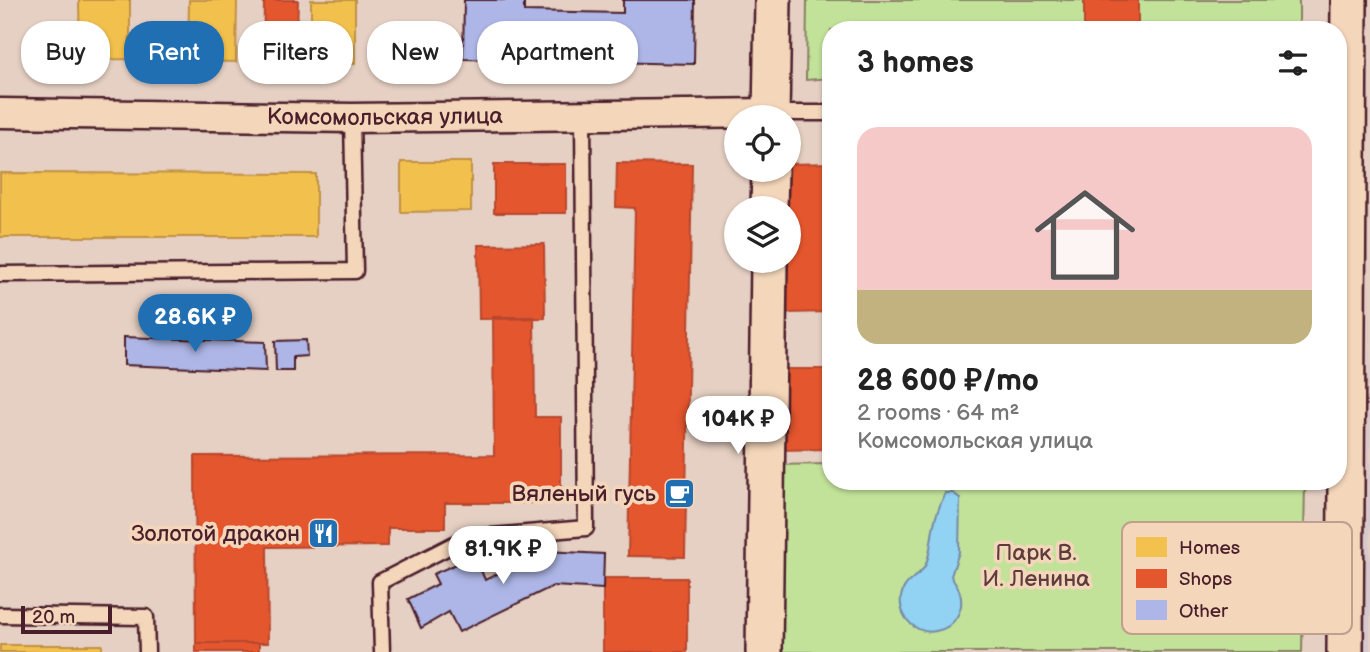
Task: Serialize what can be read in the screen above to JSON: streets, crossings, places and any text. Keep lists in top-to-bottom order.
{
  "streets": {
    "street": ["Комсомольская улица"]
  },
  "parks": ["Парк В. И. Ленина"],
  "places": {
    "cafe": ["Вяленый гусь"],
    "restaurant": ["Золотой дракон"]
  },
  "legend": ["Homes", "Shops", "Other"],
  "scale_bar": "20 m",
  "page": {
    "chip": [
      "Buy",
      "Rent",
      "Filters",
      "New",
      "Apartment"
    ],
    "heading": "3 homes",
    "list": [
      {
        "name": "28 600 ₽/mo",
        "note": "2 rooms · 64 m² · Комсомольская улица"
      }
    ],
    "price": ["28.6K ₽", "104K ₽", "81.9K ₽"],
    "scale": "20 m"
  }
}
